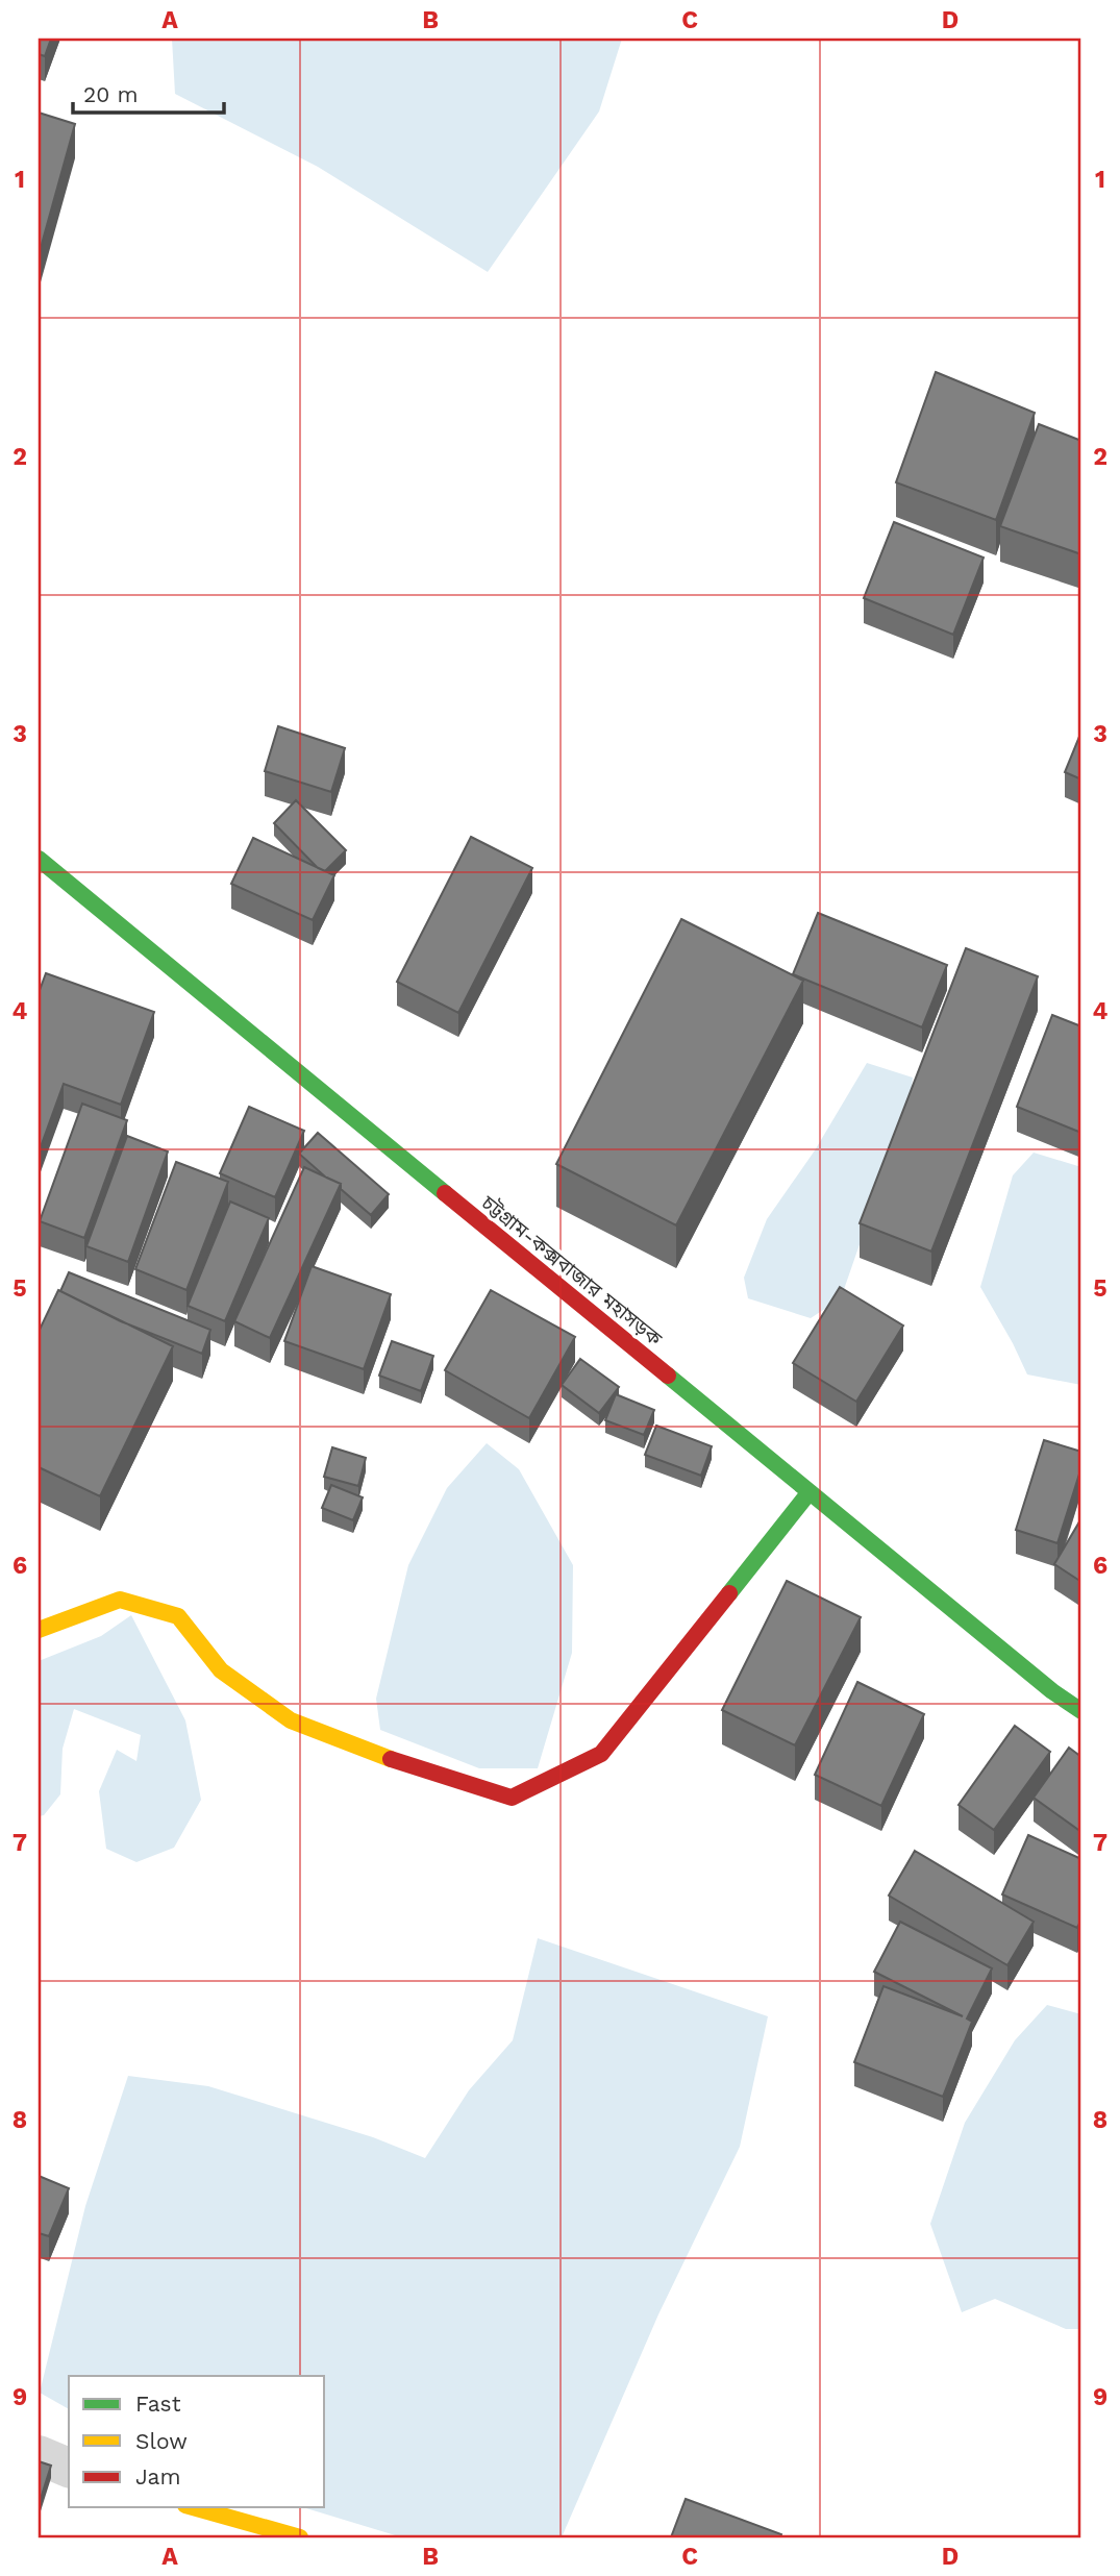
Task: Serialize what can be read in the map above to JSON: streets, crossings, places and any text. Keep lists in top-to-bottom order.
{
  "streets": {
    "main road": ["চট্টগ্রাম-কক্সবাজার মহাসড়ক"]
  },
  "legend": ["Fast", "Slow", "Jam"],
  "scale_bar": "20 m",
  "grid": {
    "columns": [
      "A",
      "B",
      "C",
      "D"
    ],
    "rows": [
      "1",
      "2",
      "3",
      "4",
      "5",
      "6",
      "7",
      "8",
      "9"
    ]
  }
}
